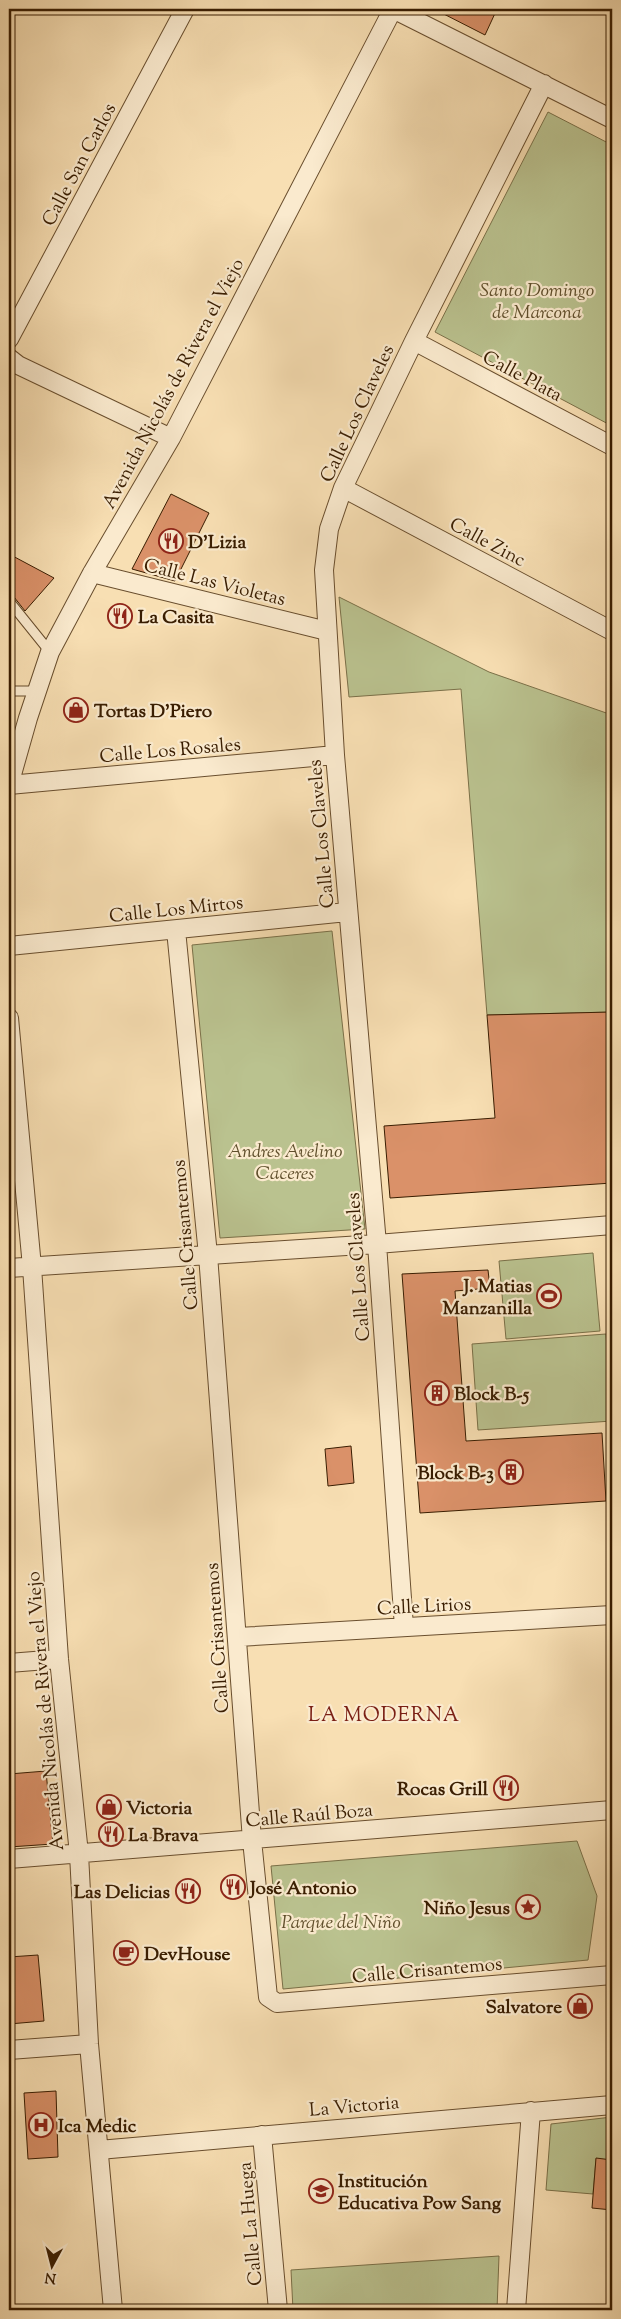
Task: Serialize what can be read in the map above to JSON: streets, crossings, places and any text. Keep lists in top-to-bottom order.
{
  "streets": {
    "street": [
      "Calle San Carlos",
      "Calle Plata",
      "Avenida Nicolás de Rivera el Viejo",
      "Calle Los Claveles",
      "Calle Zinc",
      "Calle Las Violetas",
      "Calle Los Rosales",
      "Calle Los Mirtos",
      "Calle Crisantemos",
      "Calle Lirios",
      "Calle Raúl Boza",
      "La Victoria",
      "Calle La Huega"
    ]
  },
  "crossings": [
    ["Calle Plata", "Calle Los Claveles"],
    ["Avenida Nicolás de Rivera el Viejo", "Calle Las Violetas"],
    ["Avenida Nicolás de Rivera el Viejo", "Calle Los Rosales"],
    ["Avenida Nicolás de Rivera el Viejo", "Calle Raúl Boza"],
    ["Avenida Nicolás de Rivera el Viejo", "La Victoria"],
    ["Calle Los Claveles", "Calle Zinc"],
    ["Calle Los Claveles", "Calle Las Violetas"],
    ["Calle Los Claveles", "Calle Los Rosales"],
    ["Calle Los Claveles", "Calle Los Mirtos"],
    ["Calle Los Claveles", "Calle Lirios"],
    ["Calle Los Mirtos", "Calle Crisantemos"],
    ["Calle Crisantemos", "Calle Lirios"],
    ["Calle Crisantemos", "Calle Raúl Boza"],
    ["La Victoria", "Calle La Huega"]
  ],
  "districts": ["LA MODERNA"],
  "parks": ["Santo Domingo de Marcona", "Andres Avelino Caceres", "Parque del Niño"],
  "places": {
    "restaurant": [
      "D'Lizia",
      "La Casita",
      "Rocas Grill",
      "La Brava",
      "José Antonio",
      "Las Delicias"
    ],
    "shop": ["Tortas D'Piero", "Victoria", "Salvatore"],
    "sports": ["J. Matias Manzanilla"],
    "building": ["Block B-5", "Block B-3"],
    "place": ["Niño Jesus"],
    "cafe": ["DevHouse"],
    "hospital": ["Ica Medic"],
    "school or university": ["Institución Educativa Pow Sang"]
  },
  "north": "bottom"
}
